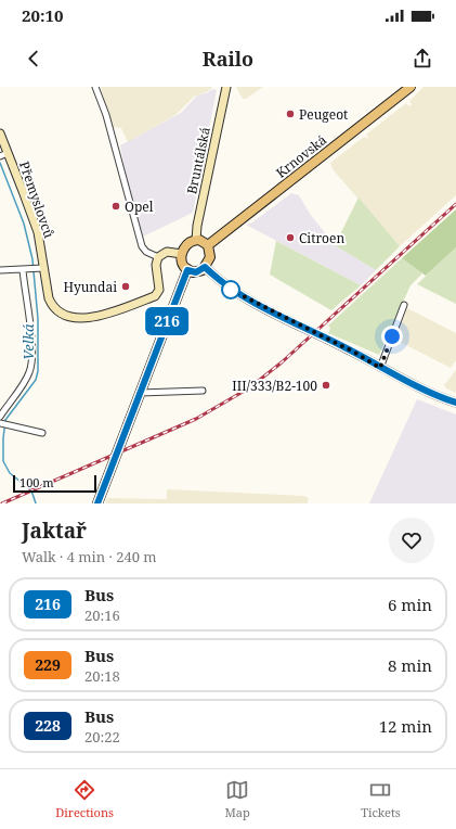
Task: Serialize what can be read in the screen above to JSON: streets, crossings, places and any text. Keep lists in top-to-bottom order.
{
  "streets": {
    "main road": ["Krnovská"],
    "street": ["Bruntálská", "Přemyslovců"]
  },
  "crossings": [
    ["Krnovská", "Bruntálská"]
  ],
  "water": ["Velká"],
  "places": [
    "Peugeot",
    "Opel",
    "Citroen",
    "Hyundai",
    "III/333/B2-100"
  ],
  "lines": ["bus line 216"],
  "scale_bar": "100 m",
  "page": {
    "status": "20:10",
    "header": "Railo",
    "on_map": "216",
    "scale": "100 m",
    "heading": ["Jaktař", "Walk · 4 min · 240 m"],
    "list": [
      {
        "mark": "216",
        "name": "Bus",
        "note": "20:16",
        "value": "6 min"
      },
      {
        "mark": "229",
        "name": "Bus",
        "note": "20:18",
        "value": "8 min"
      },
      {
        "mark": "228",
        "name": "Bus",
        "note": "20:22",
        "value": "12 min"
      }
    ],
    "tabs": ["Directions", "Map", "Tickets"]
  }
}
